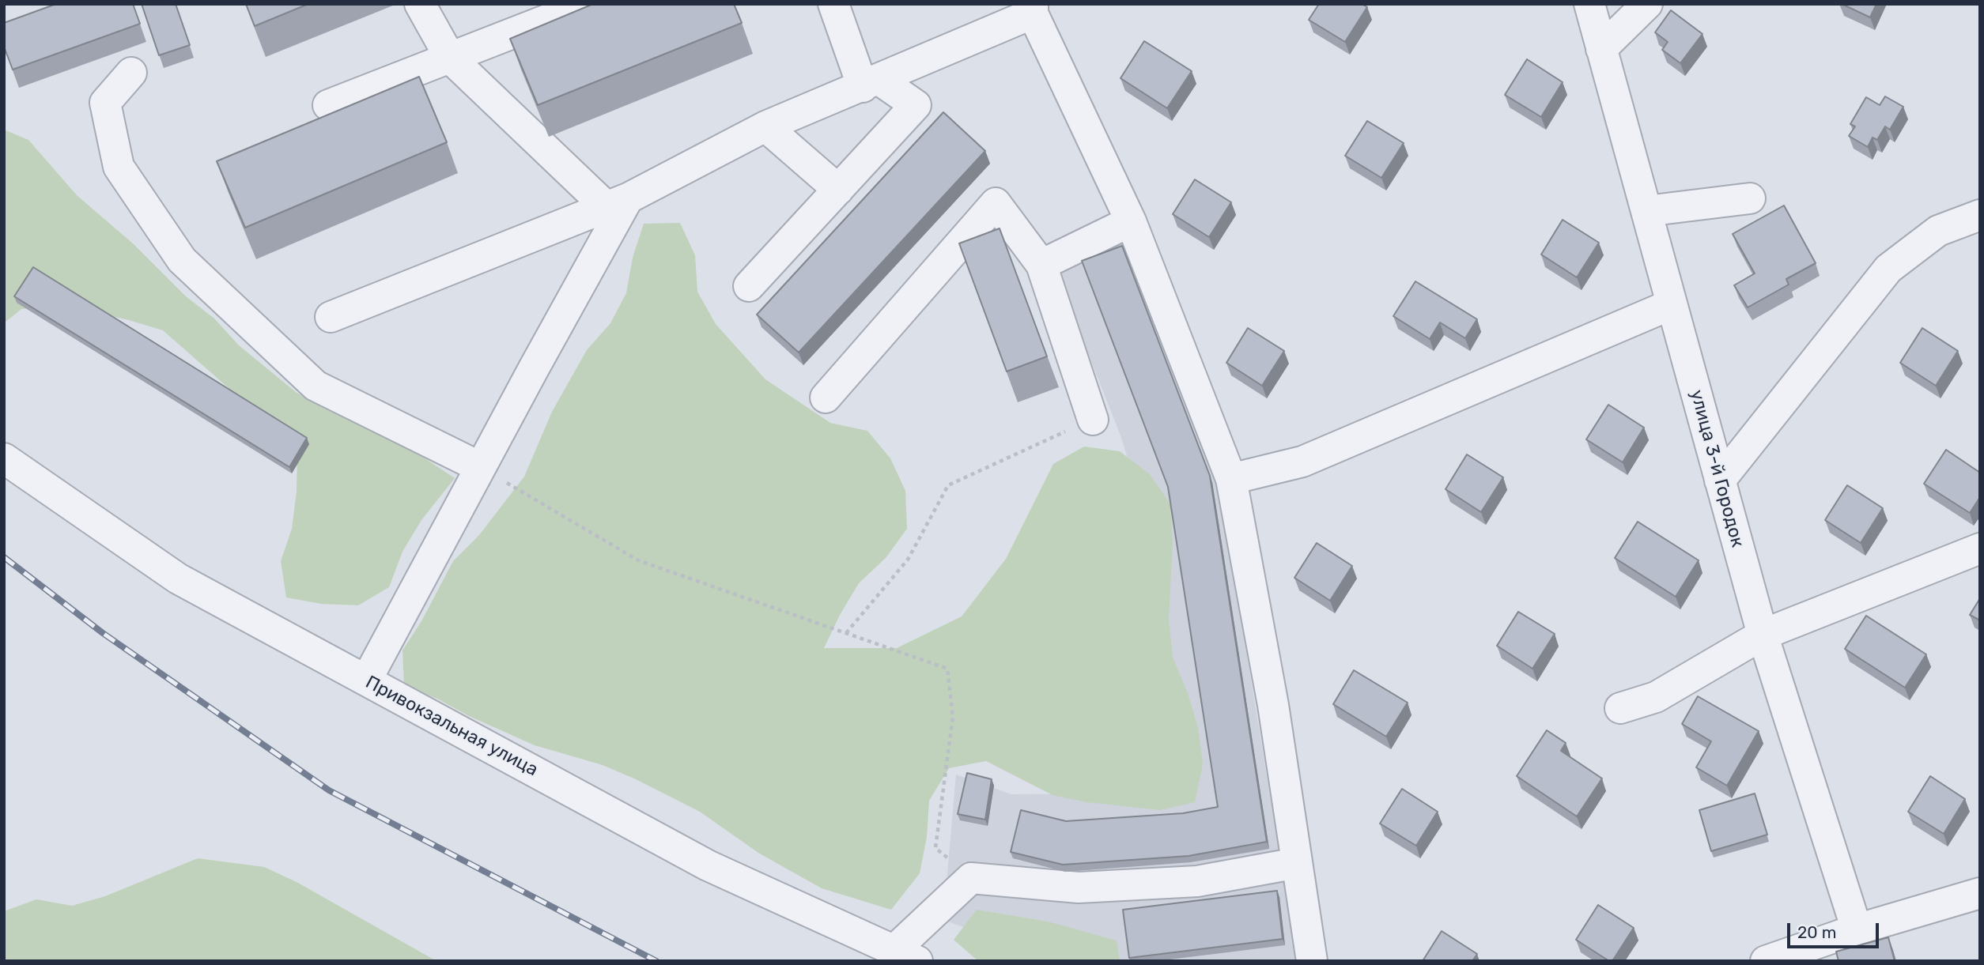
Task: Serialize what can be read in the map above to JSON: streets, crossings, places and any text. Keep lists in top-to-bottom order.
{
  "streets": {
    "street": ["улица 3-й Городок", "Привокзальная улица"]
  },
  "scale_bar": "20 m"
}
